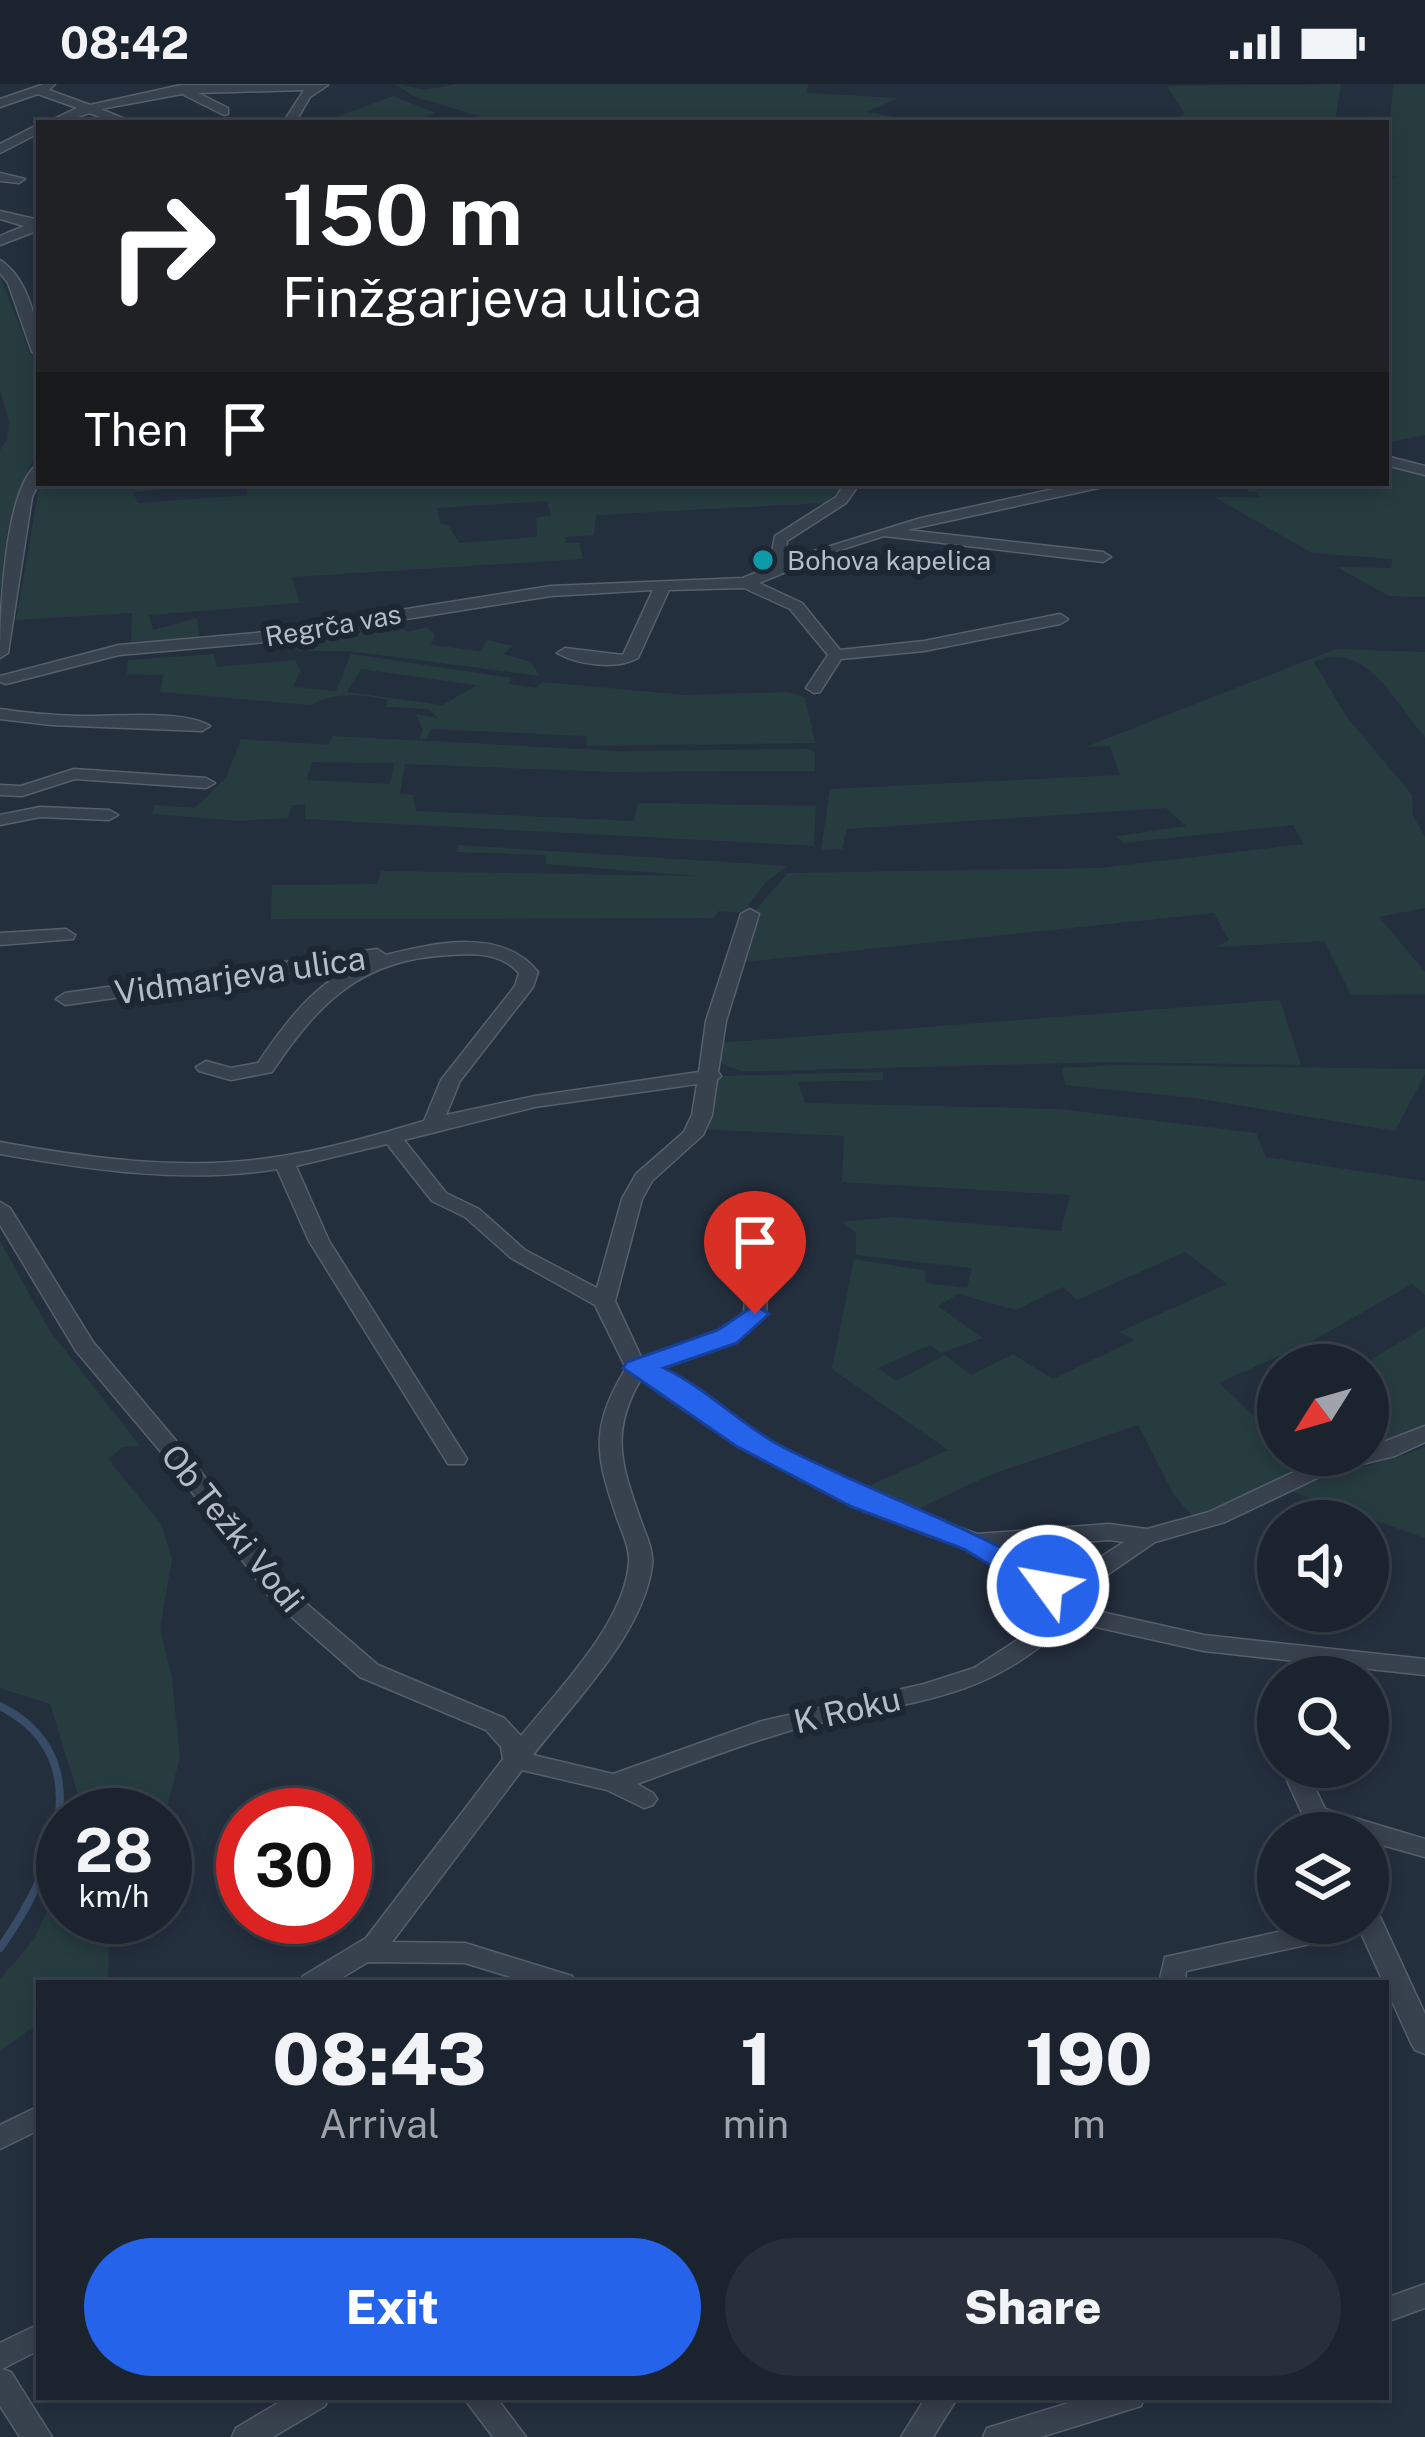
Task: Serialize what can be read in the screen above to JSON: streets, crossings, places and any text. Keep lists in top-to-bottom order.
{
  "streets": {
    "street": [
      "Regrča vas",
      "Vidmarjeva ulica",
      "Ob Težki Vodi",
      "K Roku"
    ]
  },
  "places": ["Bohova kapelica"],
  "north": "bottom left",
  "page": {
    "status": "08:42",
    "turn": ["150 m", "Finžgarjeva ulica"],
    "then": "Then",
    "speed": "28 km/h",
    "limit": "30",
    "eta": [
      "08:43",
      "Arrival",
      "1",
      "min",
      "190",
      "m"
    ],
    "buttons": ["Exit", "Share"]
  }
}
